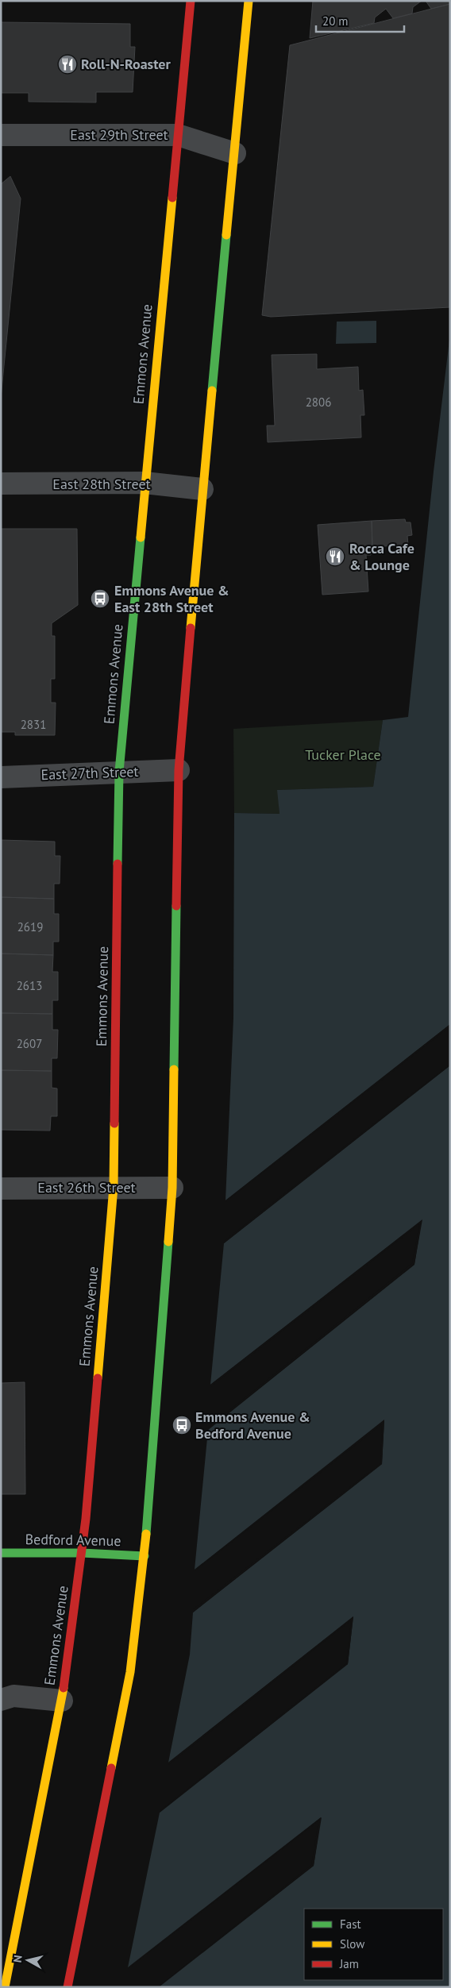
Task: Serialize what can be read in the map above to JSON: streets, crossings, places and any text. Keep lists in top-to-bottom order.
{
  "streets": {
    "main road": ["Emmons Avenue", "Bedford Avenue"],
    "street": [
      "East 29th Street",
      "East 28th Street",
      "East 27th Street",
      "East 26th Street"
    ]
  },
  "crossings": [
    ["East 29th Street", "Emmons Avenue"],
    ["Emmons Avenue", "East 28th Street"],
    ["Emmons Avenue", "East 27th Street"],
    ["Emmons Avenue", "East 26th Street"],
    ["Emmons Avenue", "Bedford Avenue"]
  ],
  "parks": ["Tucker Place"],
  "places": {
    "restaurant": ["Roll-N-Roaster", "Rocca Cafe & Lounge"],
    "bus stop": ["Emmons Avenue & East 28th Street", "Emmons Avenue & Bedford Avenue"]
  },
  "house_numbers": [
    "2806",
    "2831",
    "2619",
    "2613",
    "2607"
  ],
  "legend": ["Fast", "Slow", "Jam"],
  "scale_bar": "20 m",
  "north": "left"
}
